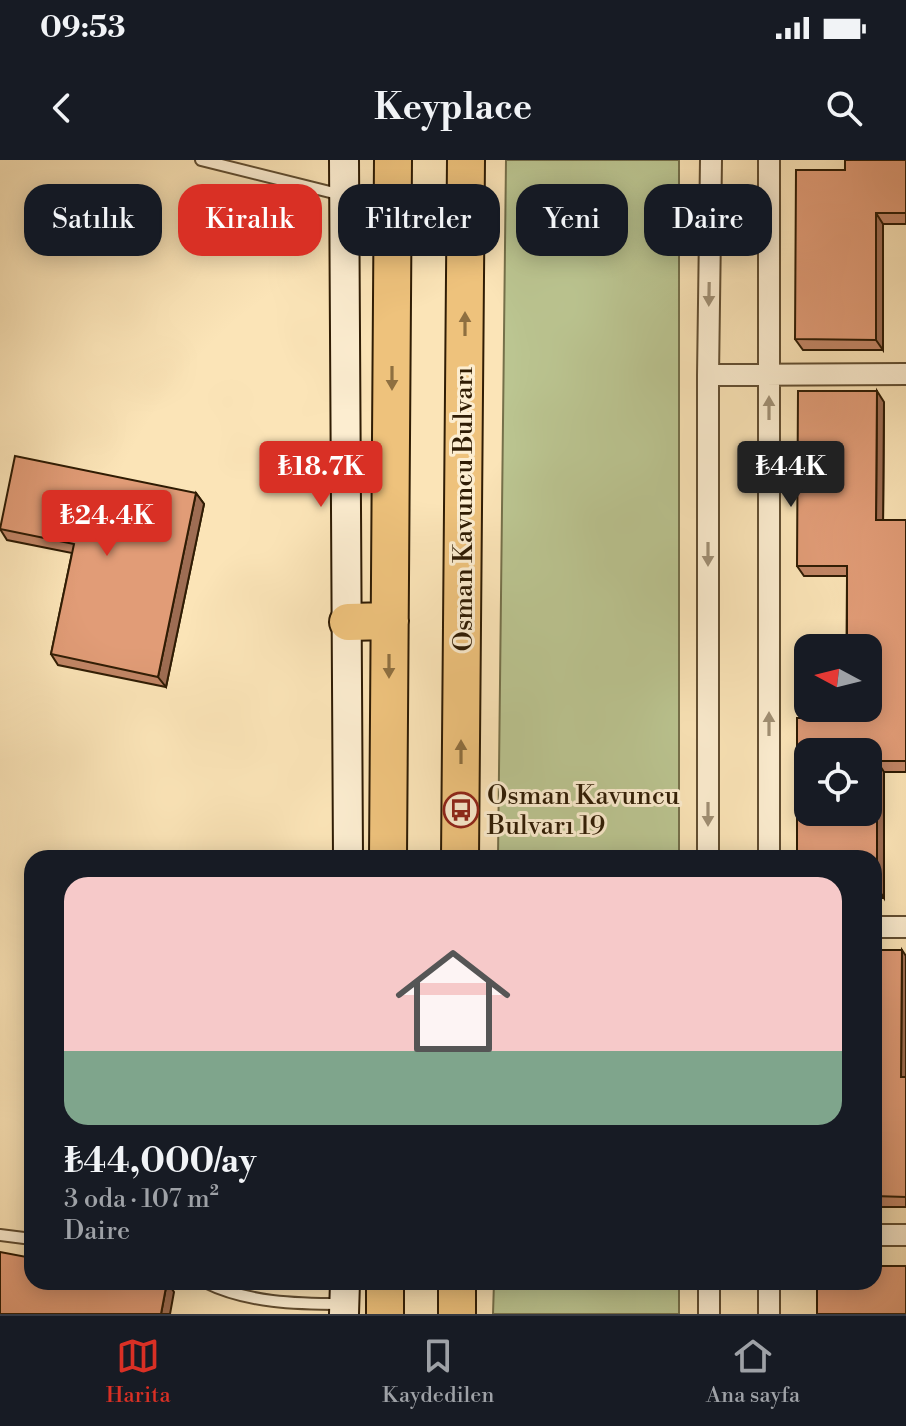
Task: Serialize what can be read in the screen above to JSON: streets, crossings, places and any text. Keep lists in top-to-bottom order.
{
  "streets": {
    "highway": ["Osman Kavuncu Bulvarı"]
  },
  "places": {
    "bus stop": ["Osman Kavuncu Bulvarı 19"]
  },
  "north": "left",
  "page": {
    "status": "09:53",
    "header": "Keyplace",
    "chip": [
      "Satılık",
      "Kiralık",
      "Filtreler",
      "Yeni",
      "Daire"
    ],
    "price": ["₺18.7K", "₺44K", "₺24.4K"],
    "list": [
      {
        "name": "₺44,000/ay",
        "note": "3 oda · 107 m² · Daire"
      }
    ],
    "tabs": ["Harita", "Kaydedilen", "Ana sayfa"]
  }
}
